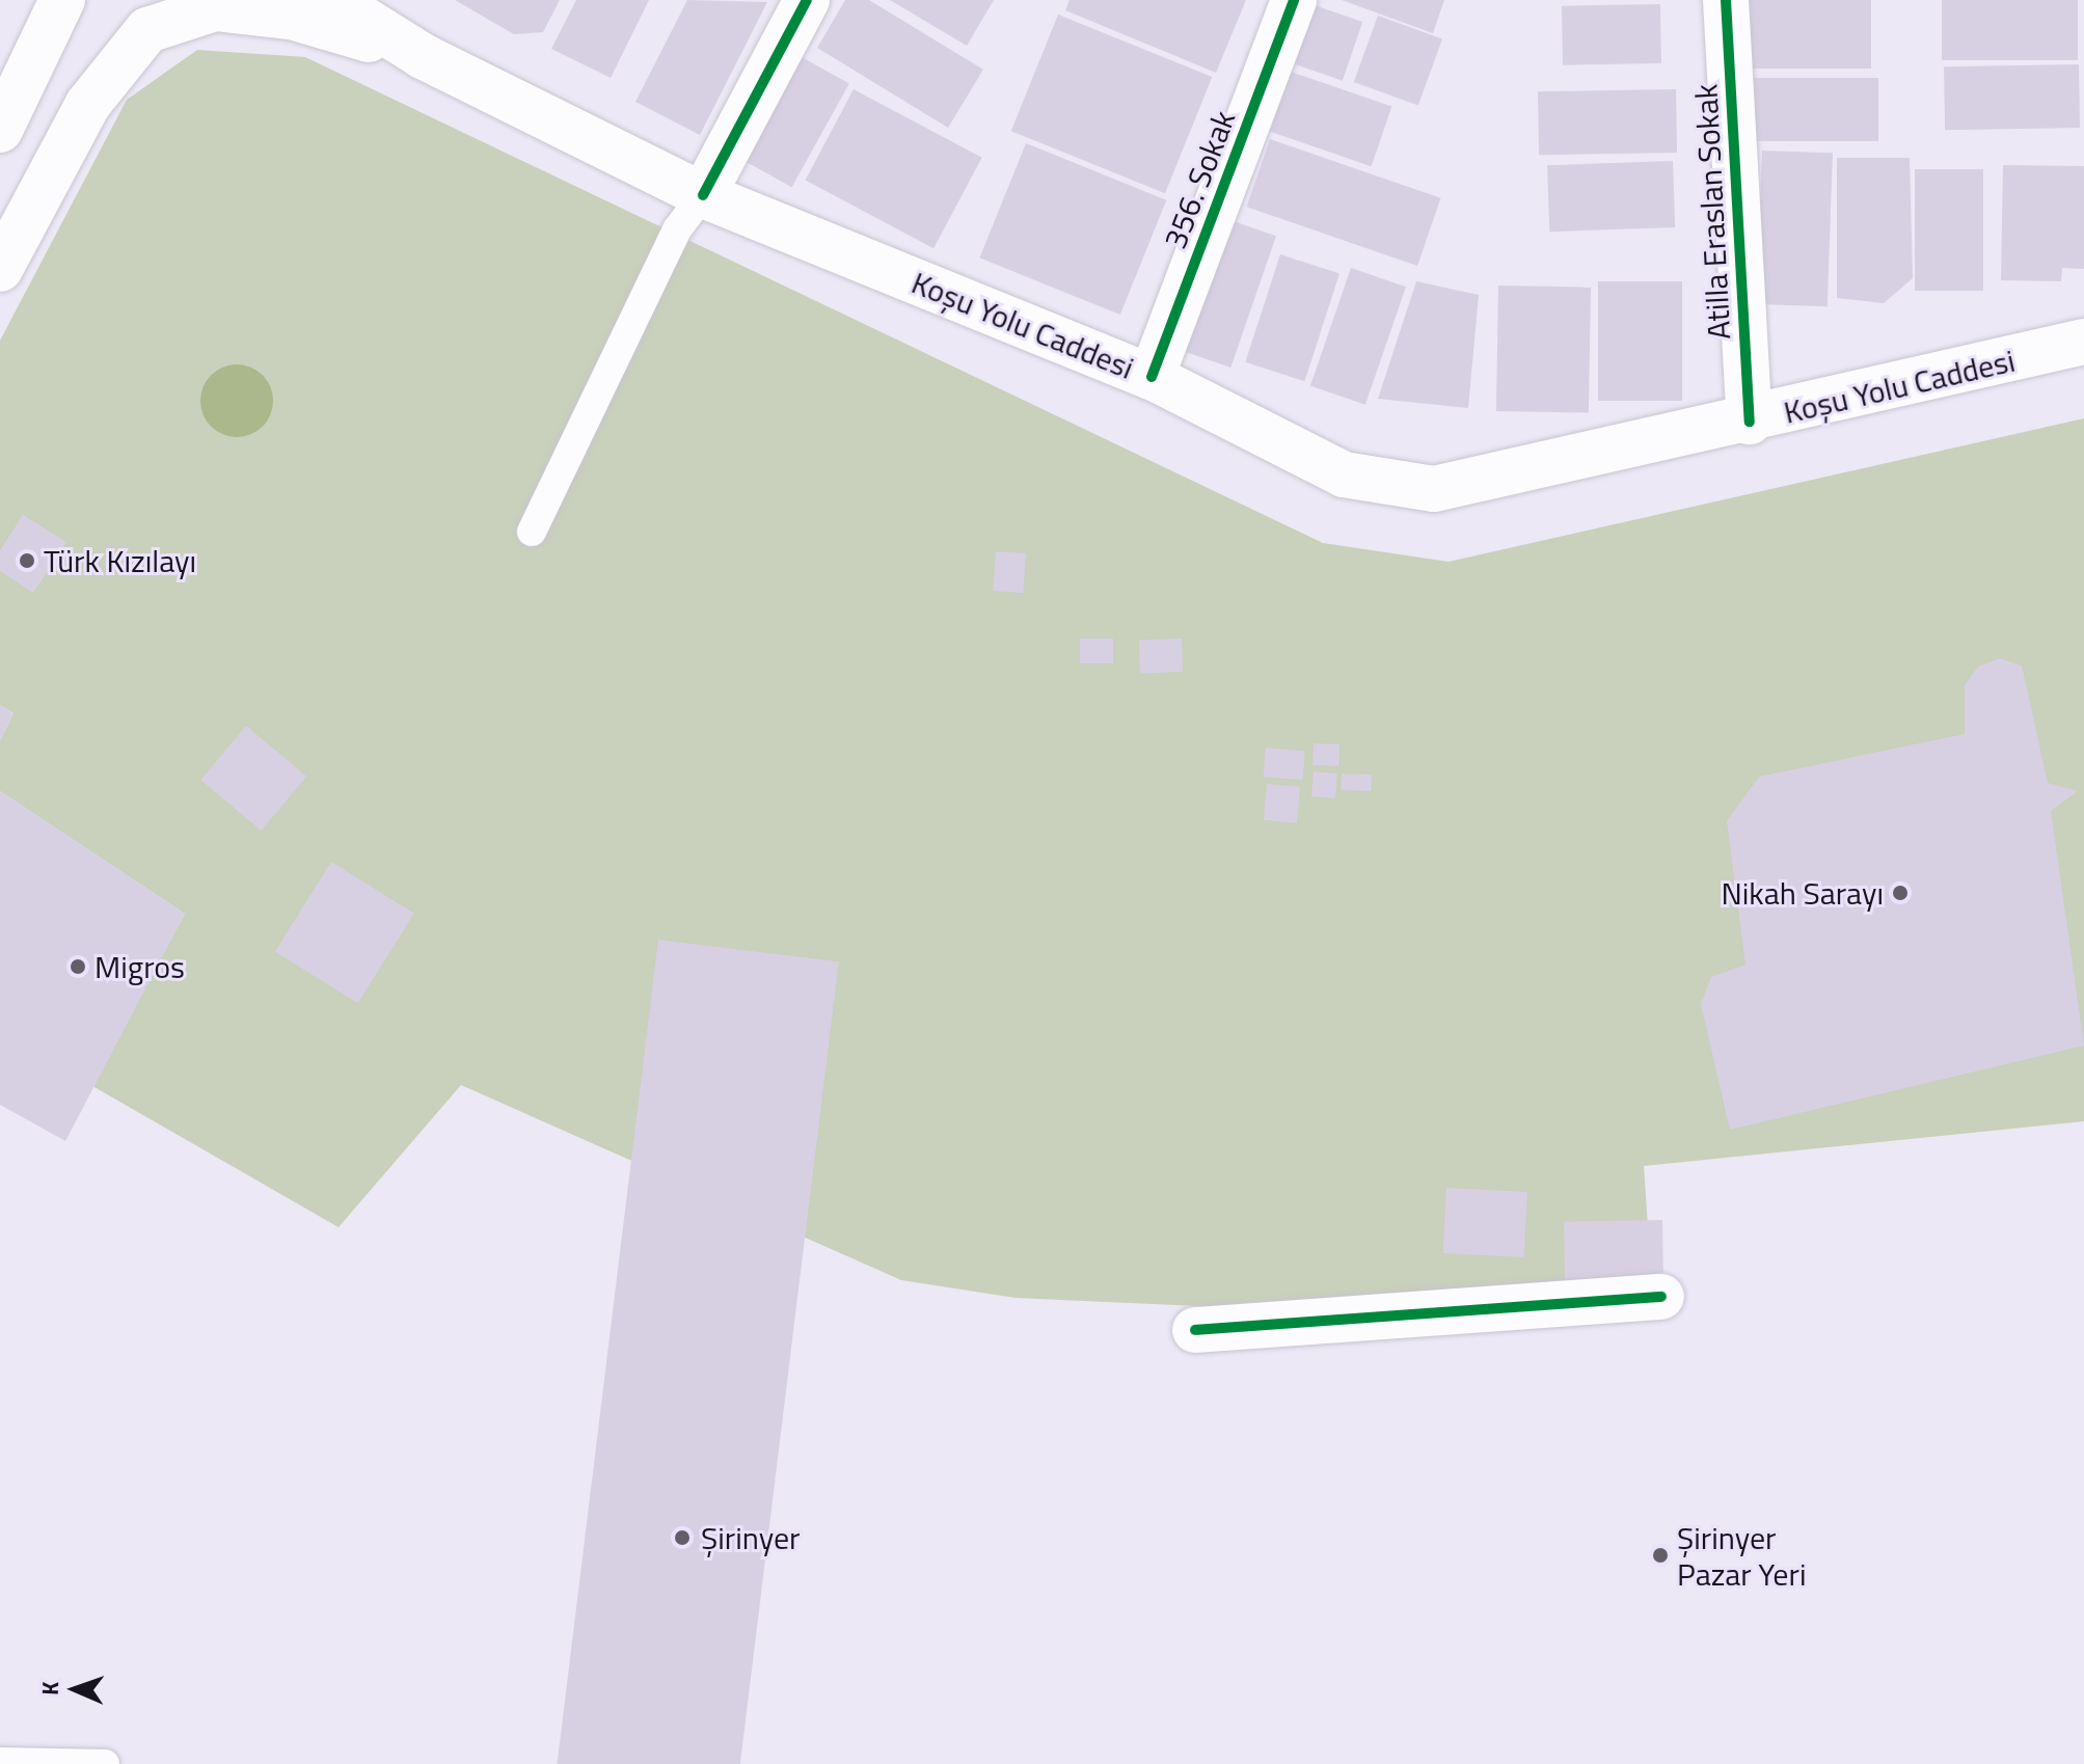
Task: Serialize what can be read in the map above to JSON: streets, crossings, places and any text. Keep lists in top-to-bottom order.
{
  "streets": {
    "main road": ["356. Sokak", "Atilla Eraslan Sokak", "Koşu Yolu Caddesi"]
  },
  "crossings": [
    ["356. Sokak", "Koşu Yolu Caddesi"],
    ["Atilla Eraslan Sokak", "Koşu Yolu Caddesi"]
  ],
  "places": [
    "Türk Kızılayı",
    "Nikah Sarayı",
    "Migros",
    "Şirinyer",
    "Şirinyer Pazar Yeri"
  ],
  "north": "left"
}
